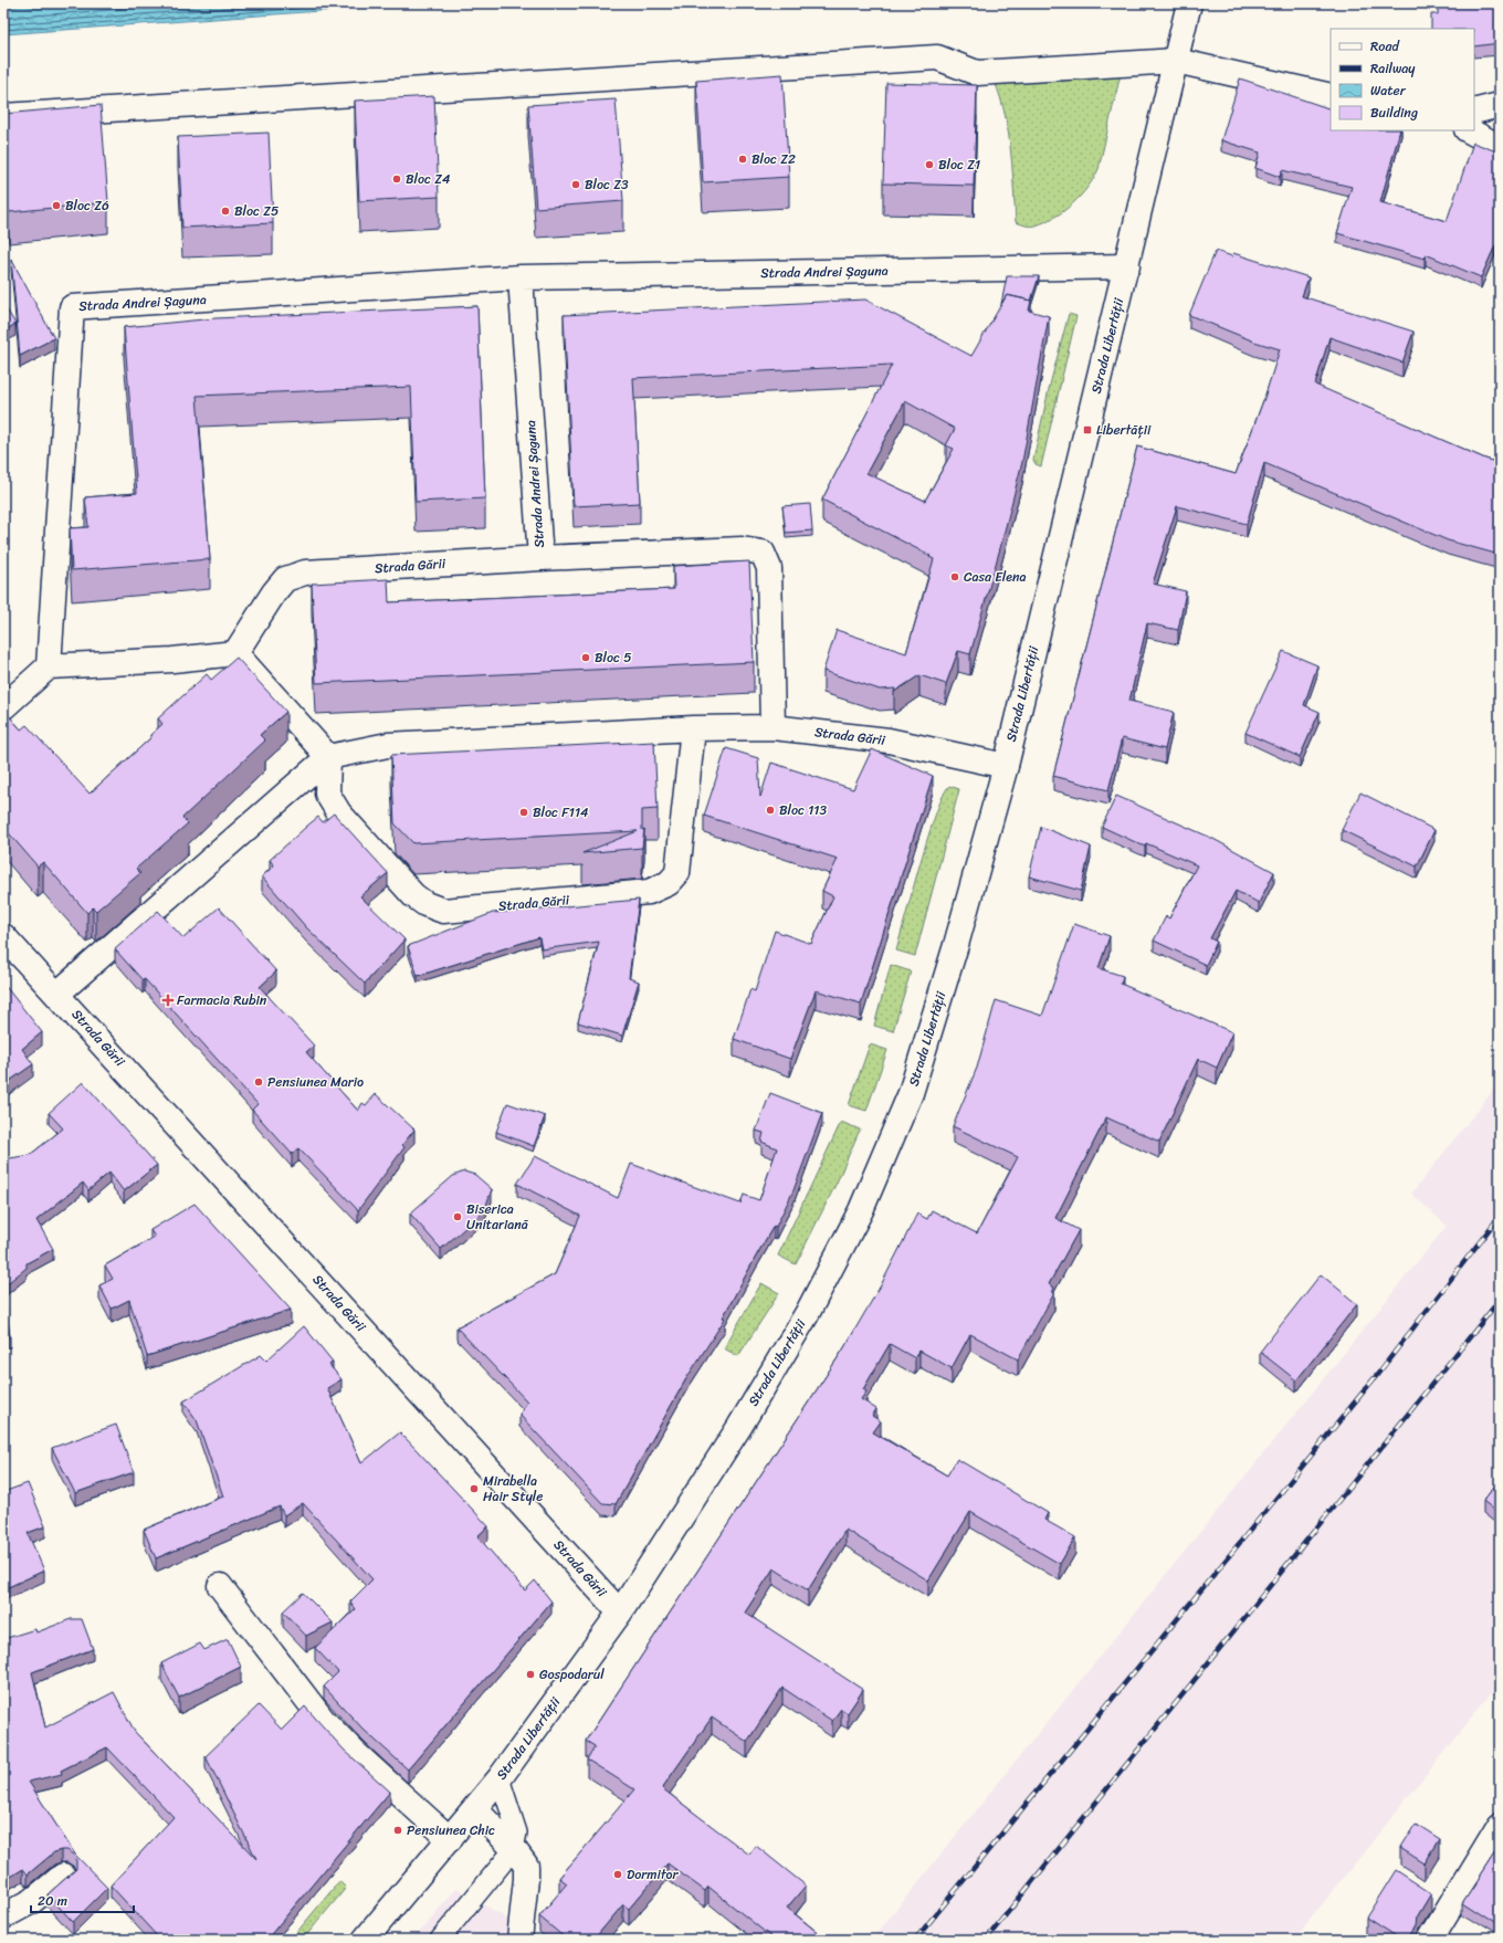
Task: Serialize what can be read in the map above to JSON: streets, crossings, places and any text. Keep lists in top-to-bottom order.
{
  "streets": {
    "street": ["Strada Andrei Șaguna", "Strada Libertății", "Strada Gării"]
  },
  "crossings": [
    ["Strada Andrei Șaguna", "Strada Libertății"],
    ["Strada Andrei Șaguna", "Strada Gării"],
    ["Strada Libertății", "Strada Gării"]
  ],
  "places": {
    "other": [
      "Bloc Z2",
      "Bloc Z1",
      "Bloc Z4",
      "Bloc Z3",
      "Bloc Z6",
      "Bloc Z5",
      "Casa Elena",
      "Bloc 5",
      "Bloc 113",
      "Bloc F114",
      "Pensiunea Mario",
      "Biserica Unitariană",
      "Mirabella Hair Style",
      "Gospodarul",
      "Pensiunea Chic",
      "Dormitor"
    ],
    "transit": ["Libertății"],
    "health": ["Farmacia Rubin"]
  },
  "legend": [
    "Road",
    "Railway",
    "Water",
    "Building"
  ],
  "scale_bar": "20 m"
}
